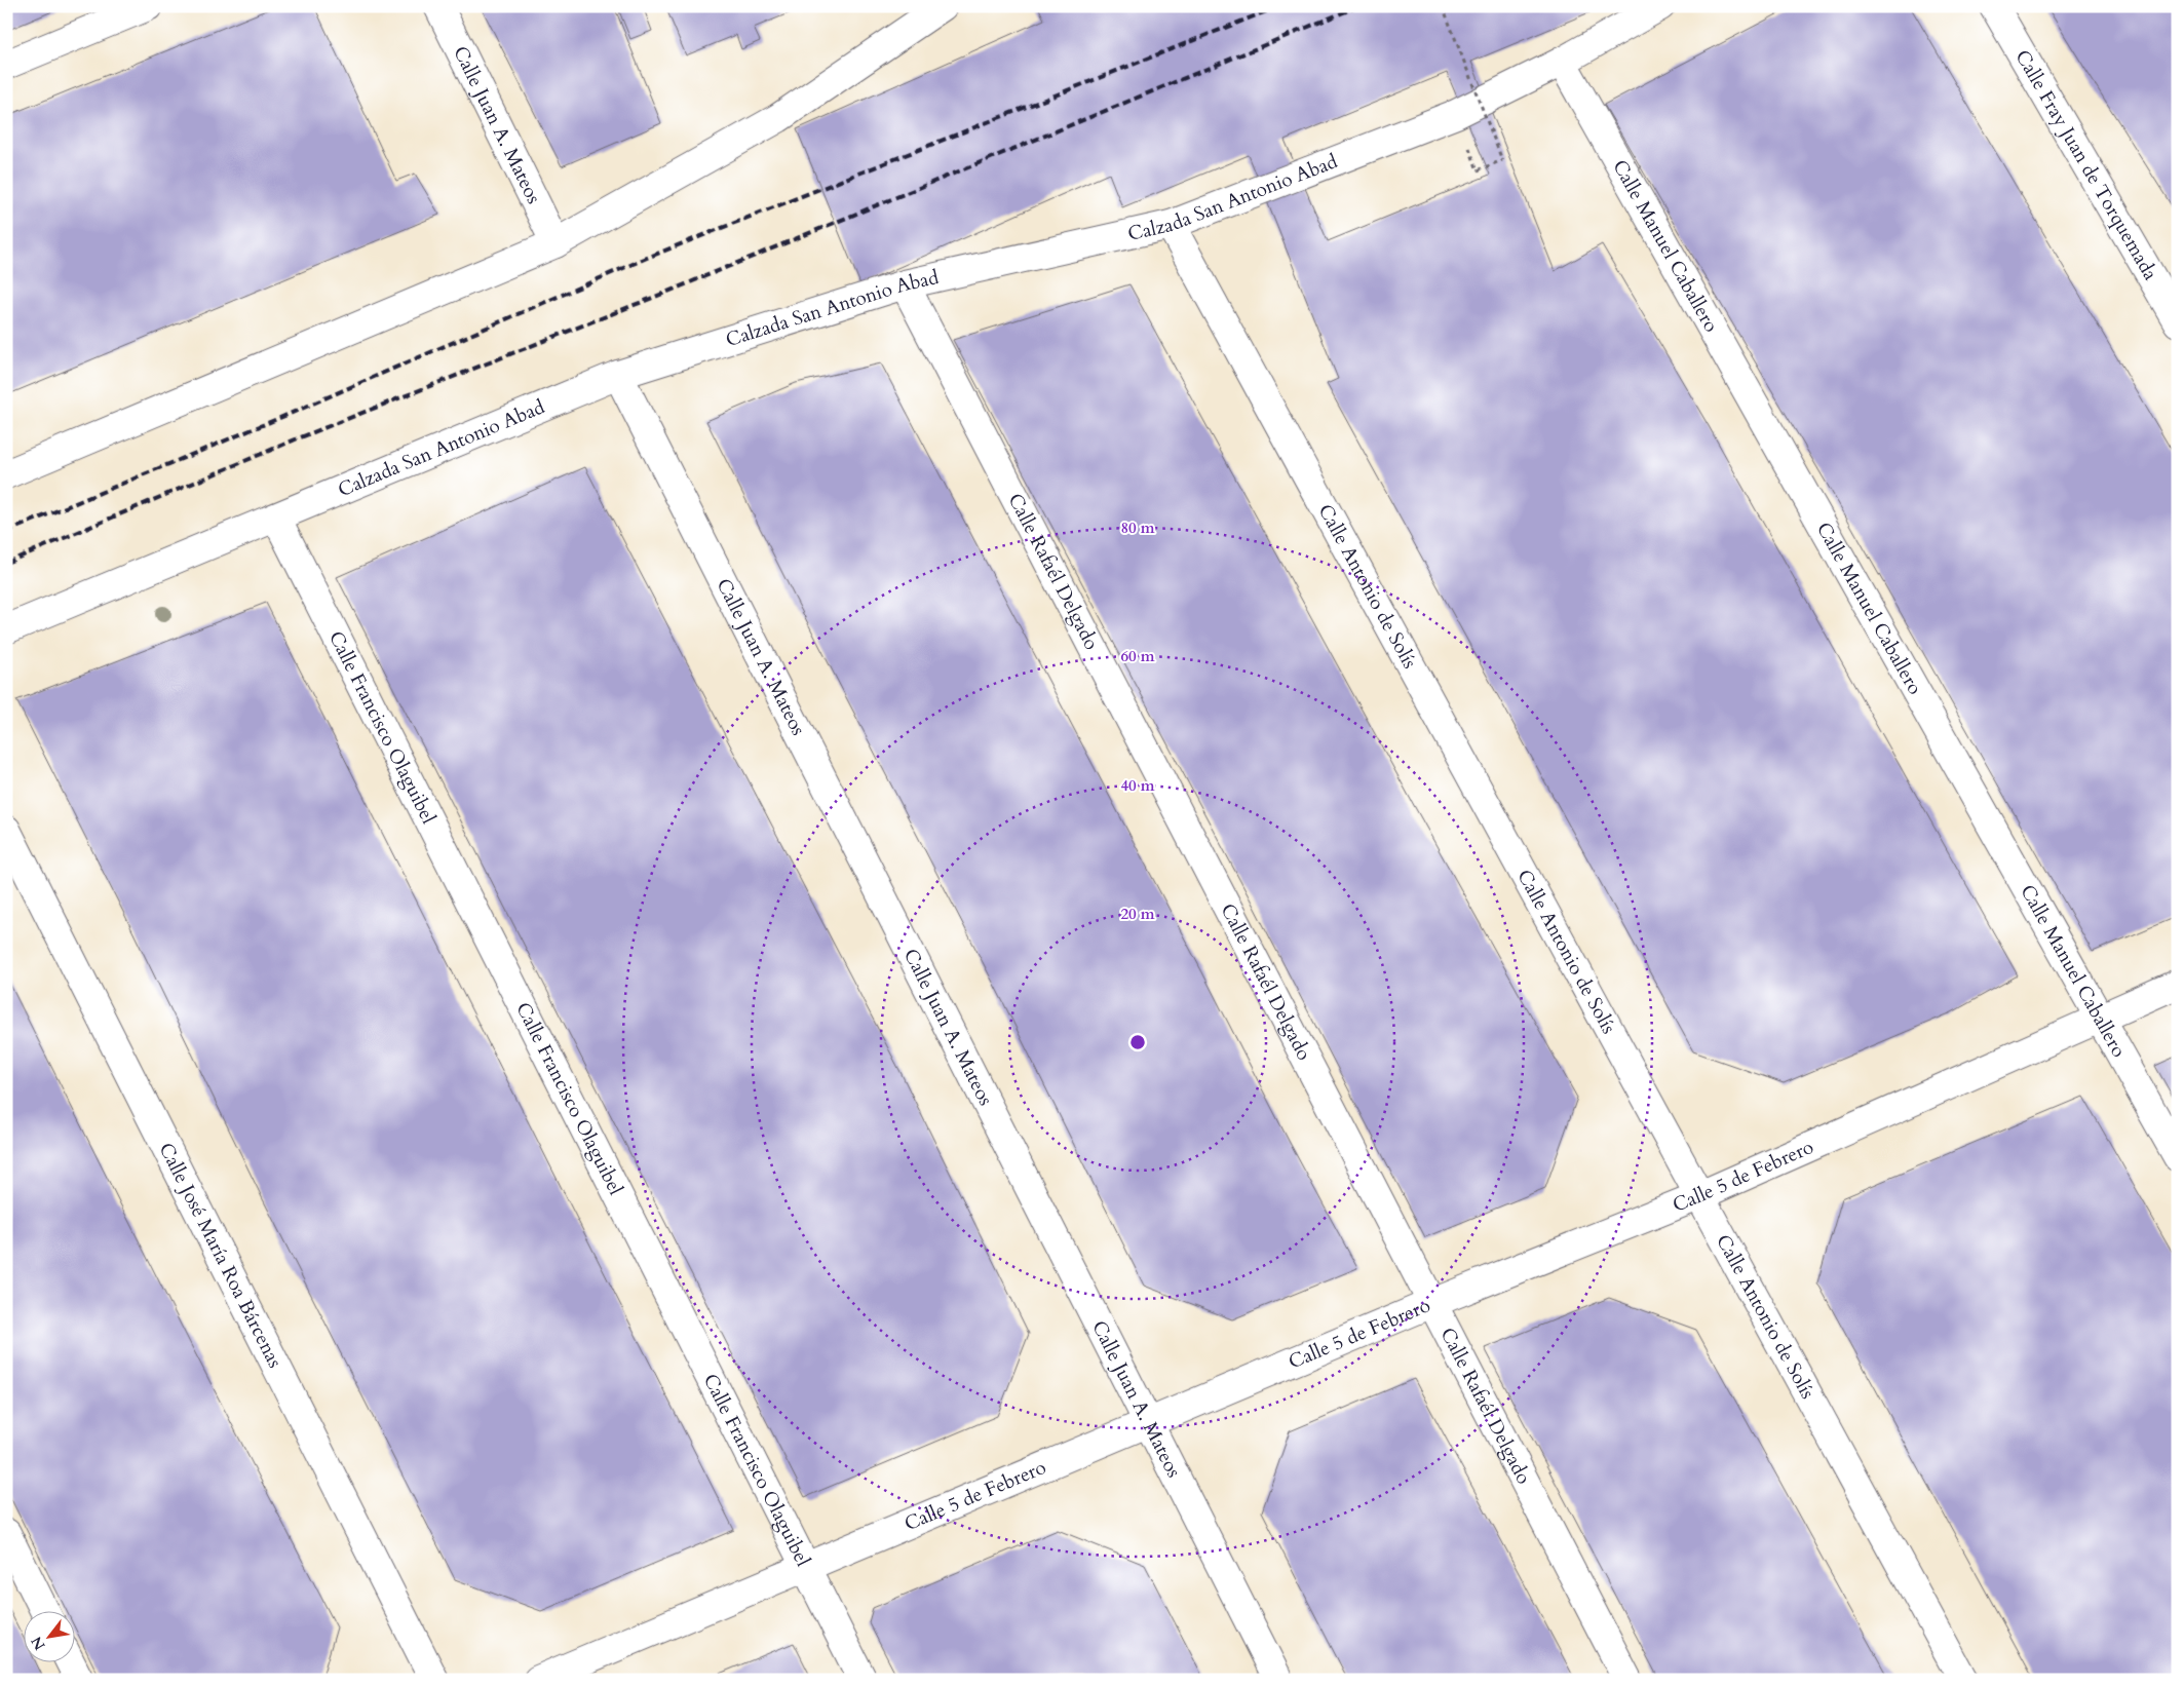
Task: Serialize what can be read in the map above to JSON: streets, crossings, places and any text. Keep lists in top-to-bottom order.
{
  "streets": {
    "main road": [
      "Calle Juan A. Mateos",
      "Calle Fray Juan de Torquemada",
      "Calzada San Antonio Abad",
      "Calle Manuel Caballero",
      "Calle Rafaél Delgado",
      "Calle Antonio de Solís",
      "Calle Francisco Olaguibel",
      "Calle 5 de Febrero",
      "Calle José María Roa Bárcenas"
    ]
  },
  "crossings": [
    ["Calle Juan A. Mateos", "Calzada San Antonio Abad"],
    ["Calle Juan A. Mateos", "Calle 5 de Febrero"],
    ["Calzada San Antonio Abad", "Calle Manuel Caballero"],
    ["Calzada San Antonio Abad", "Calle Rafaél Delgado"],
    ["Calzada San Antonio Abad", "Calle Antonio de Solís"],
    ["Calzada San Antonio Abad", "Calle Francisco Olaguibel"],
    ["Calle Manuel Caballero", "Calle 5 de Febrero"],
    ["Calle Rafaél Delgado", "Calle 5 de Febrero"],
    ["Calle Antonio de Solís", "Calle 5 de Febrero"],
    ["Calle Francisco Olaguibel", "Calle 5 de Febrero"]
  ],
  "north": "bottom left",
  "rings": [
    "80 m",
    "60 m",
    "40 m",
    "20 m"
  ]
}
